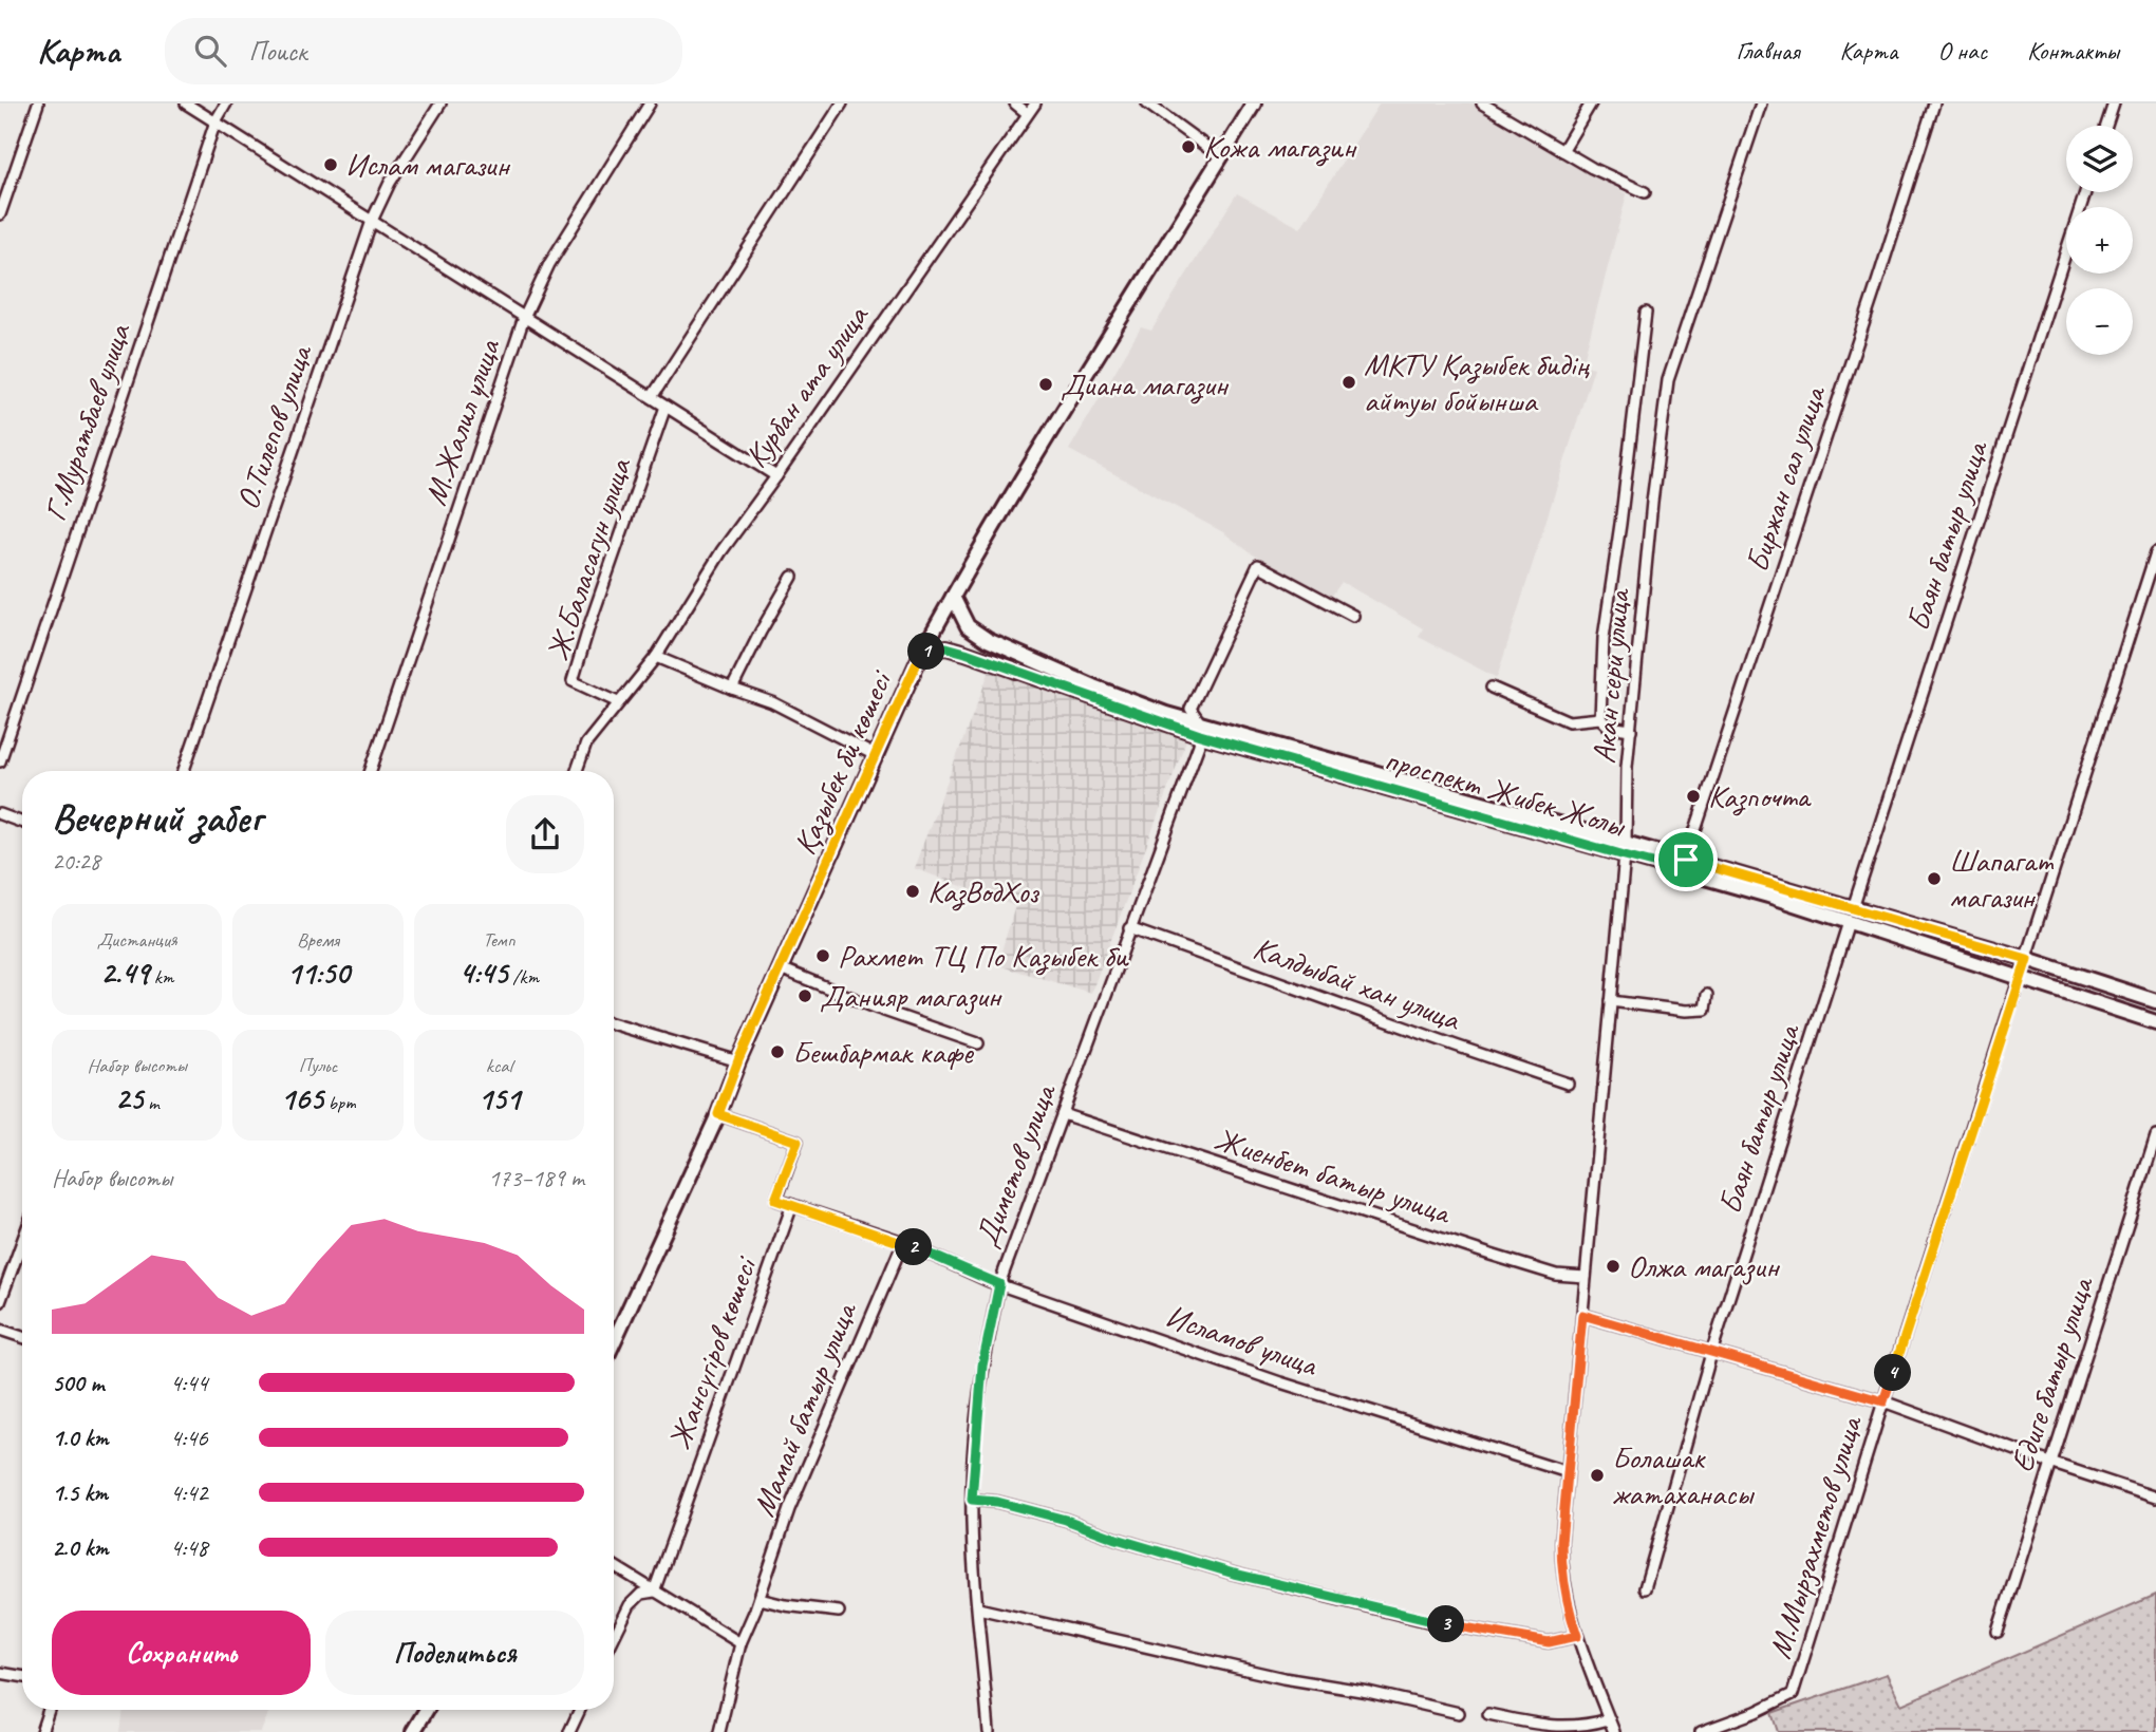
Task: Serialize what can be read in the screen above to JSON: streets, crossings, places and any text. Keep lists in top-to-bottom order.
{
  "streets": {
    "street": [
      "Курбан ата улица",
      "Г.Муратбаев улица",
      "М.Жалил улица",
      "О.Тилепов улица",
      "Биржан сал улица",
      "Баян батыр улица",
      "Ж.Баласагун улица",
      "Акан сери улица",
      "Қазыбек би көшесі",
      "проспект Жибек Жолы",
      "Калдыбай хан улица",
      "Диметов улица",
      "Жиенбет батыр улица",
      "Исламов улица",
      "Жансүгіров көшесі",
      "Едиге батыр улица",
      "Мамай батыр улица",
      "М.Мырзахметов улица"
    ]
  },
  "crossings": [
    ["Курбан ата улица", "Ж.Баласагун улица"],
    ["Биржан сал улица", "проспект Жибек Жолы"],
    ["Баян батыр улица", "проспект Жибек Жолы"],
    ["Акан сери улица", "проспект Жибек Жолы"],
    ["Акан сери улица", "Жиенбет батыр улица"],
    ["Акан сери улица", "Исламов улица"],
    ["Қазыбек би көшесі", "проспект Жибек Жолы"],
    ["проспект Жибек Жолы", "Диметов улица"],
    ["проспект Жибек Жолы", "М.Мырзахметов улица"],
    ["Калдыбай хан улица", "Диметов улица"],
    ["Диметов улица", "Жиенбет батыр улица"],
    ["Диметов улица", "Исламов улица"],
    ["Исламов улица", "Жансүгіров көшесі"],
    ["Исламов улица", "Мамай батыр улица"]
  ],
  "places": [
    "Кожа магазин",
    "Ислам магазин",
    "МКТУ Қазыбек бидің айтуы бойынша",
    "Диана магазин",
    "Казпочта",
    "Шапагат магазин",
    "КазВодХоз",
    "Рахмет ТЦ По Казыбек би",
    "Данияр магазин",
    "Бешбармак кафе",
    "Олжа магазин",
    "Болашак жатаханасы"
  ],
  "page": {
    "header": "Карта",
    "search": "Поиск",
    "nav": [
      "Главная",
      "Карта",
      "О нас",
      "Контакты"
    ],
    "map_buttons": ["+", "−"],
    "pins": [
      "1",
      "2",
      "4",
      "3"
    ],
    "heading": ["Вечерний забег", "20:28"],
    "stats": [
      ["Дистанция", "2.49 km"],
      ["Время", "11:50"],
      ["Темп", "4:45 /km"],
      ["Набор высоты", "25 m"],
      ["Пульс", "165 bpm"],
      ["kcal", "151"]
    ],
    "chart": ["Набор высоты", "173–189 m"],
    "list": [
      {
        "name": "500 m",
        "note": "4:44"
      },
      {
        "name": "1.0 km",
        "note": "4:46"
      },
      {
        "name": "1.5 km",
        "note": "4:42"
      },
      {
        "name": "2.0 km",
        "note": "4:48"
      }
    ],
    "buttons": ["Сохранить", "Поделиться"]
  }
}
